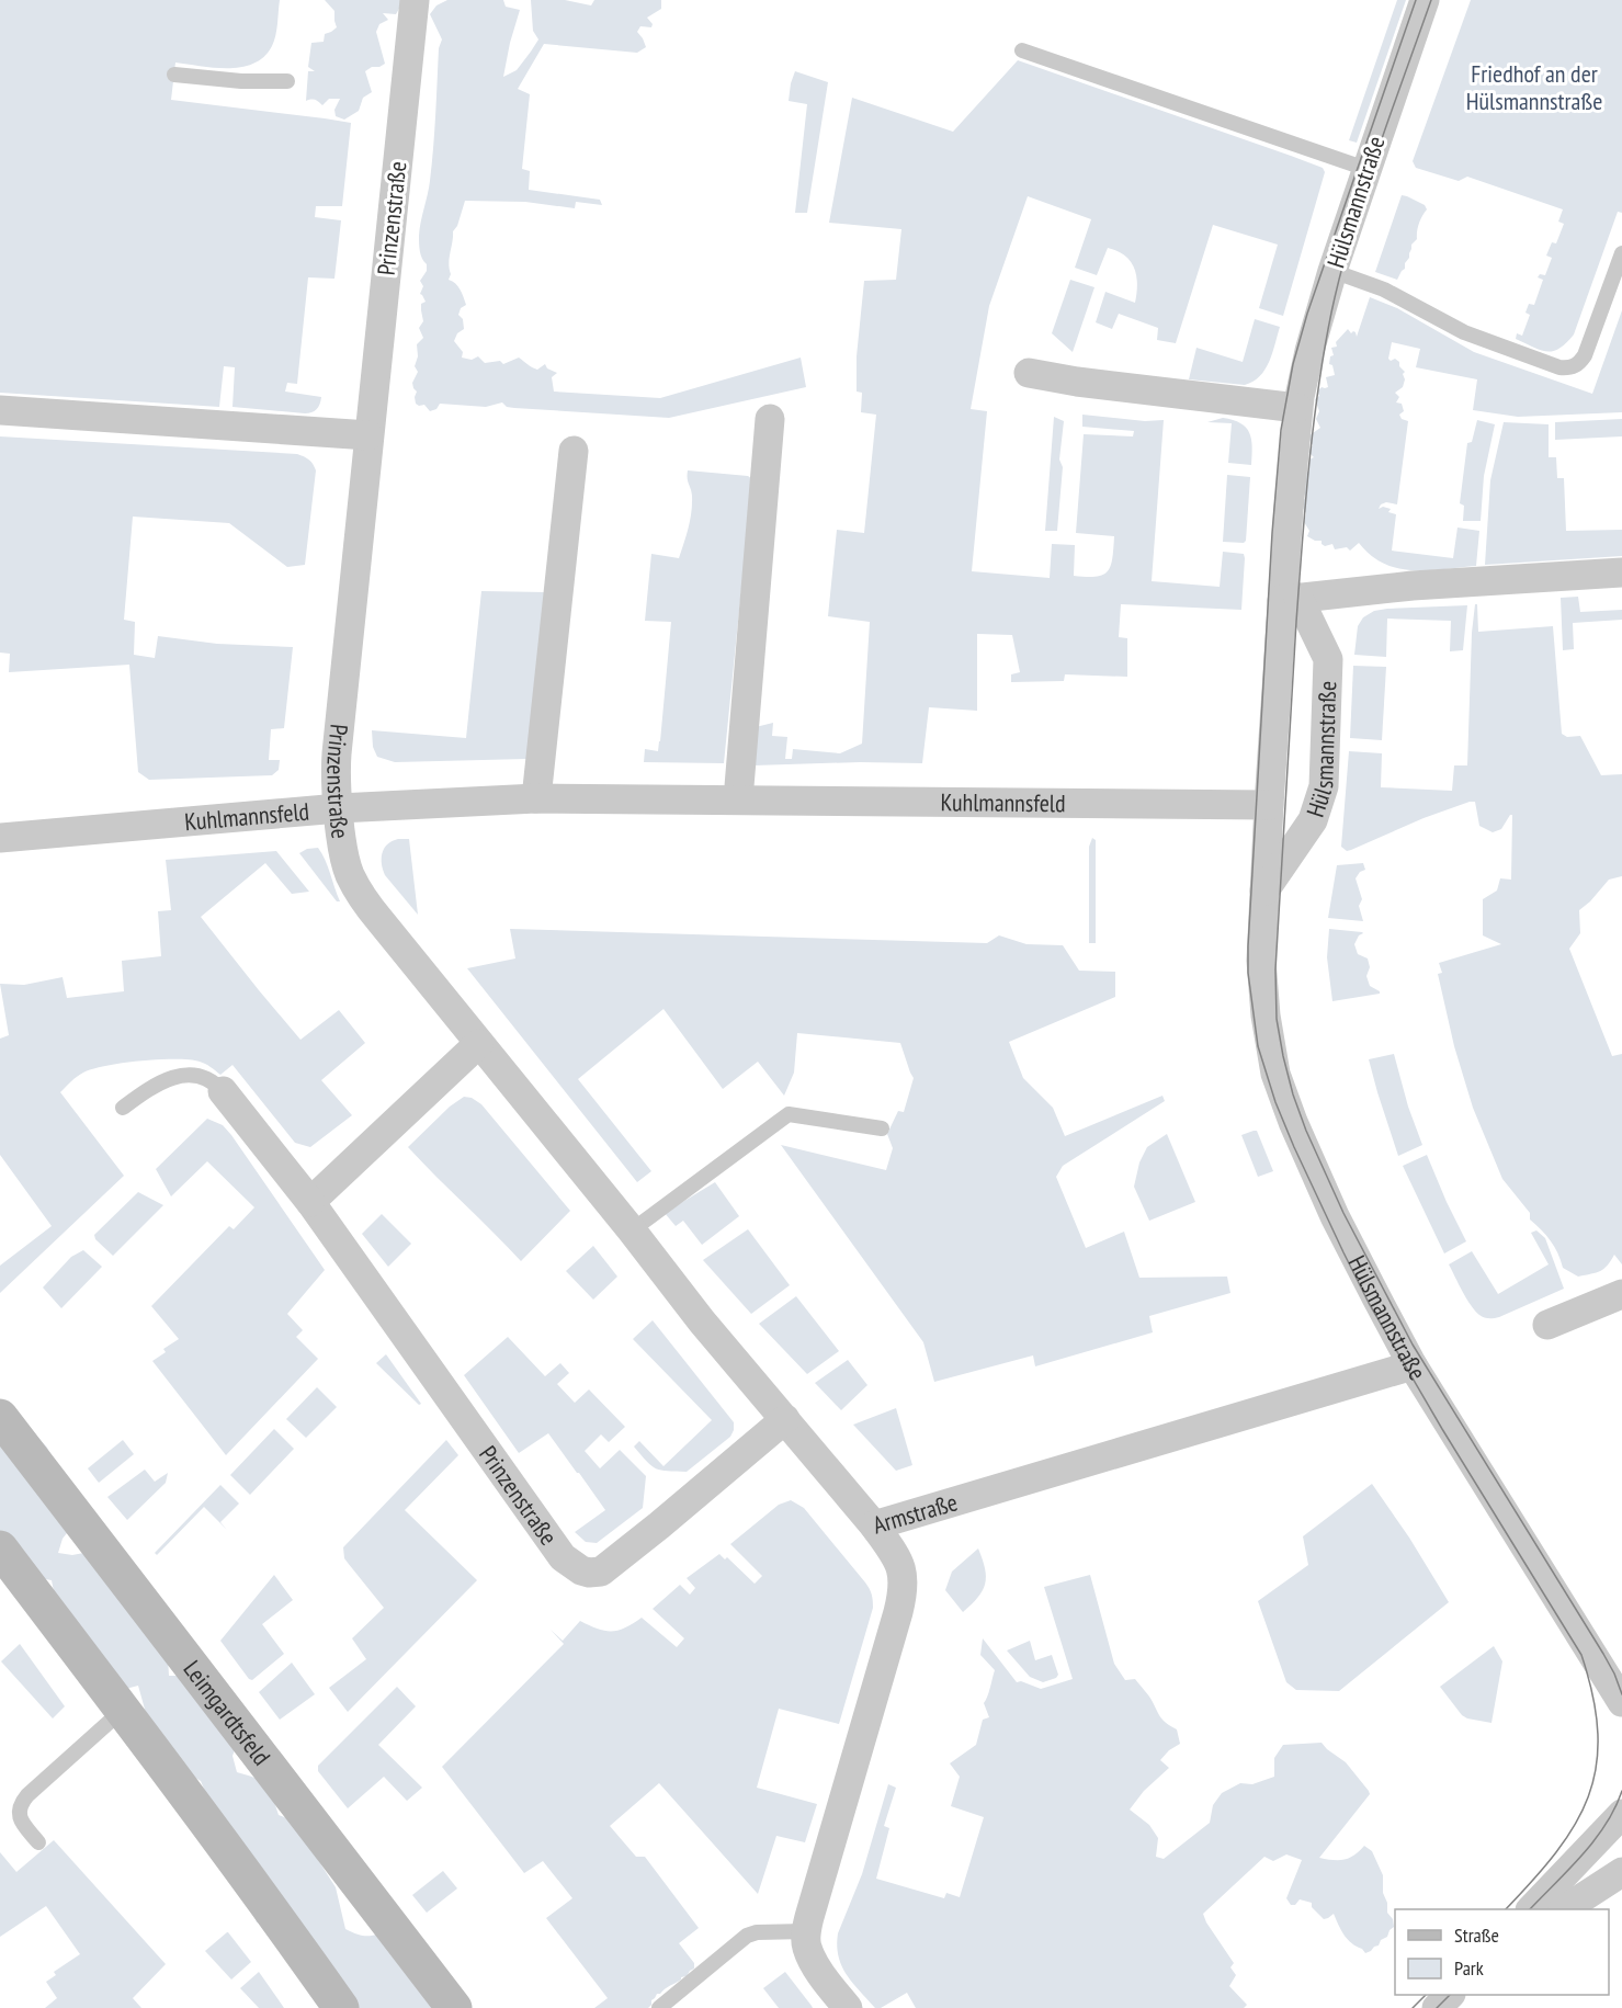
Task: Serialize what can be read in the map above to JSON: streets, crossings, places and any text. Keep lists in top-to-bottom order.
{
  "streets": {
    "main road": ["Leimgardtsfeld"],
    "street": [
      "Hülsmannstraße",
      "Prinzenstraße",
      "Kuhlmannsfeld",
      "Armstraße"
    ]
  },
  "crossings": [
    ["Hülsmannstraße", "Kuhlmannsfeld"],
    ["Hülsmannstraße", "Armstraße"],
    ["Prinzenstraße", "Kuhlmannsfeld"],
    ["Prinzenstraße", "Armstraße"]
  ],
  "parks": ["Friedhof an der Hülsmannstraße"],
  "legend": ["Straße", "Park"]
}
